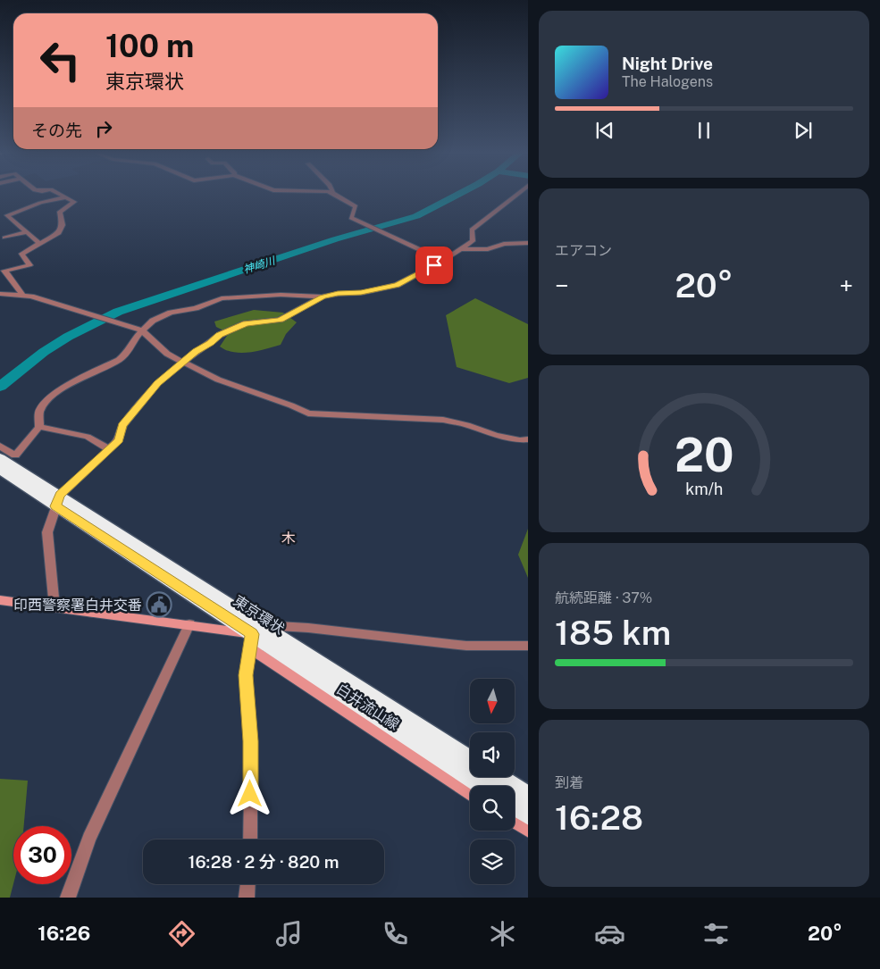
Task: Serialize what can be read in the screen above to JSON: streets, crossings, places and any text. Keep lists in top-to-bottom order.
{
  "streets": {
    "highway": ["東京環状"],
    "main road": ["白井流山線"]
  },
  "crossings": [
    ["東京環状", "白井流山線"]
  ],
  "districts": ["木"],
  "water": ["神崎川"],
  "places": {
    "public building": ["印西警察署白井交番"]
  },
  "north": "bottom",
  "page": {
    "turn": ["100 m", "東京環状"],
    "song": ["Night Drive", "The Halogens"],
    "then": "その先",
    "tile": [
      "エアコン",
      ["航続距離 · 37%", "185 km"],
      ["到着", "16:28"]
    ],
    "heat": ["−", "20°", "+"],
    "limit": "30",
    "trip": "16:28 · 2 分 · 820 m",
    "tabs": ["16:26", "20°"],
    "gauge": ["20", "km/h"]
  }
}
